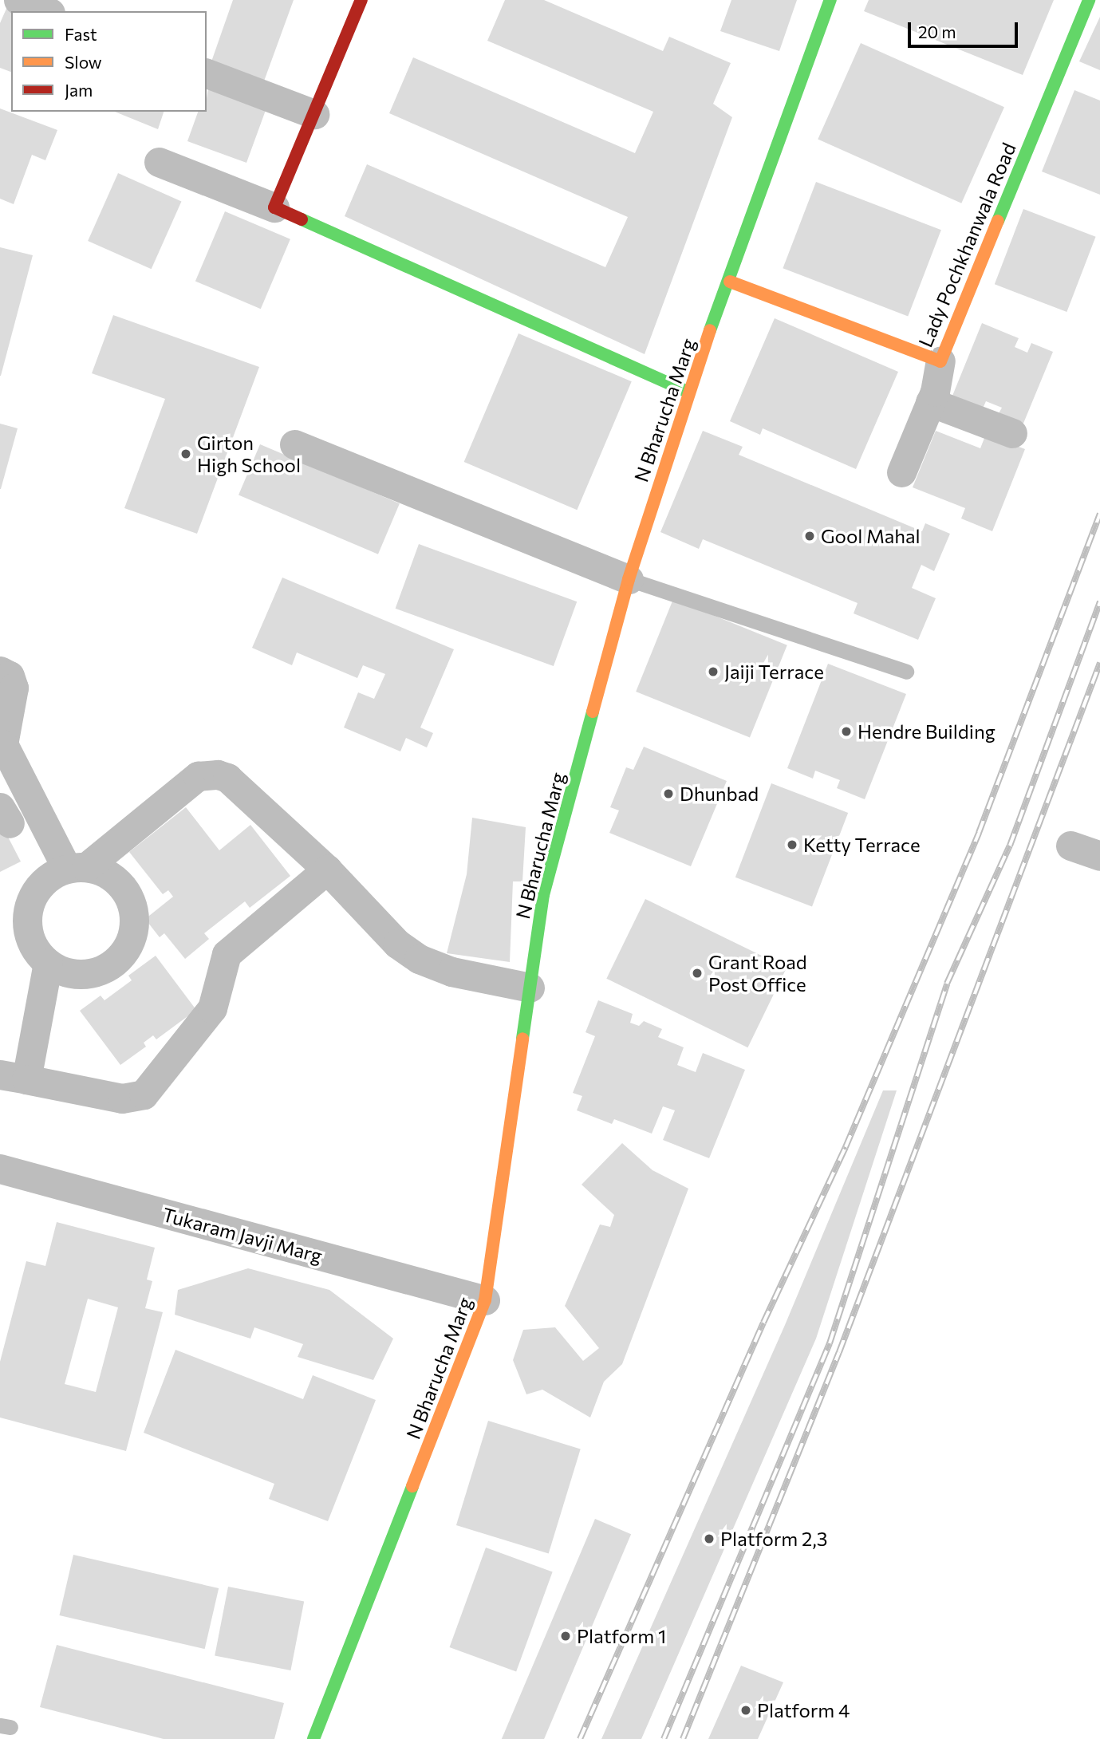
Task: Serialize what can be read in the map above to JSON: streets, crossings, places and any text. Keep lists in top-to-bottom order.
{
  "streets": {
    "street": ["Lady Pochkhanwala Road", "N Bharucha Marg", "Tukaram Javji Marg"]
  },
  "crossings": [
    ["Lady Pochkhanwala Road", "N Bharucha Marg"],
    ["N Bharucha Marg", "Tukaram Javji Marg"]
  ],
  "places": [
    "Girton High School",
    "Gool Mahal",
    "Jaiji Terrace",
    "Hendre Building",
    "Dhunbad",
    "Ketty Terrace",
    "Grant Road Post Office",
    "Platform 2,3",
    "Platform 1",
    "Platform 4"
  ],
  "legend": ["Fast", "Slow", "Jam"],
  "scale_bar": "20 m"
}
